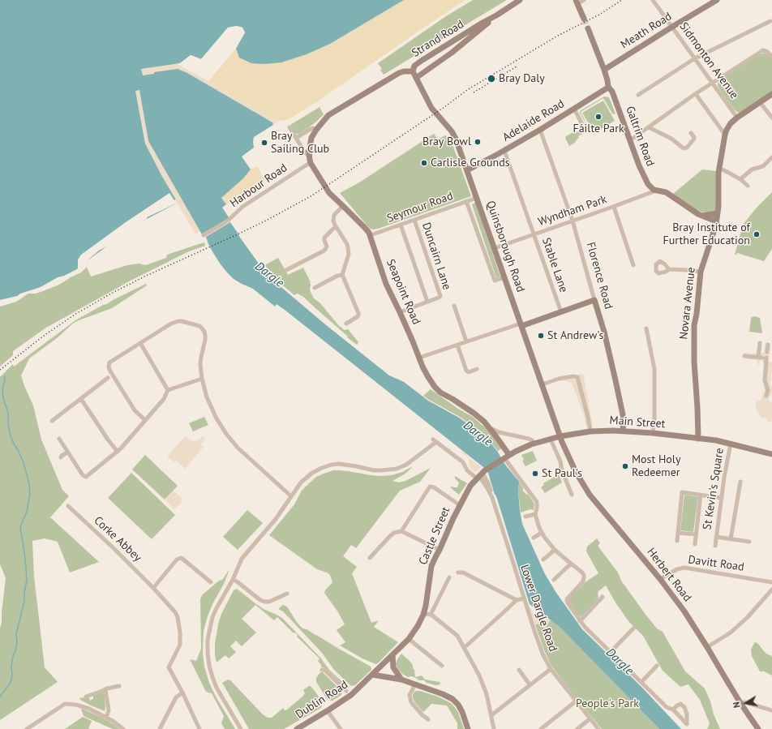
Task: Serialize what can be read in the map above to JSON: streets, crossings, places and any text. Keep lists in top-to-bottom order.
{
  "streets": {
    "street": [
      "Meath Road",
      "Strand Road",
      "Sidmonton Avenue",
      "Adelaide Road",
      "Galtrim Road",
      "Harbour Road",
      "Seymour Road",
      "Wyndham Park",
      "Quinsborough Road",
      "Duncairn Lane",
      "Stable Lane",
      "Florence Road",
      "Seapoint Road",
      "Novara Avenue",
      "Main Street",
      "St Kevin's Square",
      "Castle Street",
      "Corke Abbey",
      "Davitt Road",
      "Herbert Road",
      "Lower Dargle Road",
      "Dublin Road"
    ]
  },
  "crossings": [
    ["Meath Road", "Sidmonton Avenue"],
    ["Meath Road", "Galtrim Road"],
    ["Strand Road", "Quinsborough Road"],
    ["Strand Road", "Seapoint Road"],
    ["Adelaide Road", "Galtrim Road"],
    ["Adelaide Road", "Quinsborough Road"],
    ["Adelaide Road", "Stable Lane"],
    ["Adelaide Road", "Florence Road"],
    ["Galtrim Road", "Wyndham Park"],
    ["Harbour Road", "Seapoint Road"],
    ["Seymour Road", "Quinsborough Road"],
    ["Seymour Road", "Duncairn Lane"],
    ["Seymour Road", "Seapoint Road"],
    ["Wyndham Park", "Quinsborough Road"],
    ["Wyndham Park", "Stable Lane"],
    ["Wyndham Park", "Florence Road"],
    ["Quinsborough Road", "Main Street"],
    ["Quinsborough Road", "Herbert Road"],
    ["Florence Road", "Main Street"],
    ["Seapoint Road", "Main Street"],
    ["Novara Avenue", "Main Street"],
    ["Main Street", "St Kevin's Square"],
    ["Main Street", "Castle Street"],
    ["Main Street", "Herbert Road"],
    ["Main Street", "Lower Dargle Road"],
    ["Castle Street", "Lower Dargle Road"],
    ["Castle Street", "Dublin Road"],
    ["Davitt Road", "Herbert Road"]
  ],
  "water": ["Dargle"],
  "parks": ["People's Park"],
  "places": [
    "Bray Daly",
    "Fáilte Park",
    "Bray Bowl",
    "Bray Sailing Club",
    "Carlisle Grounds",
    "Bray Institute of Further Education",
    "St Andrew's",
    "Most Holy Redeemer",
    "St Paul's"
  ],
  "north": "left"
}
